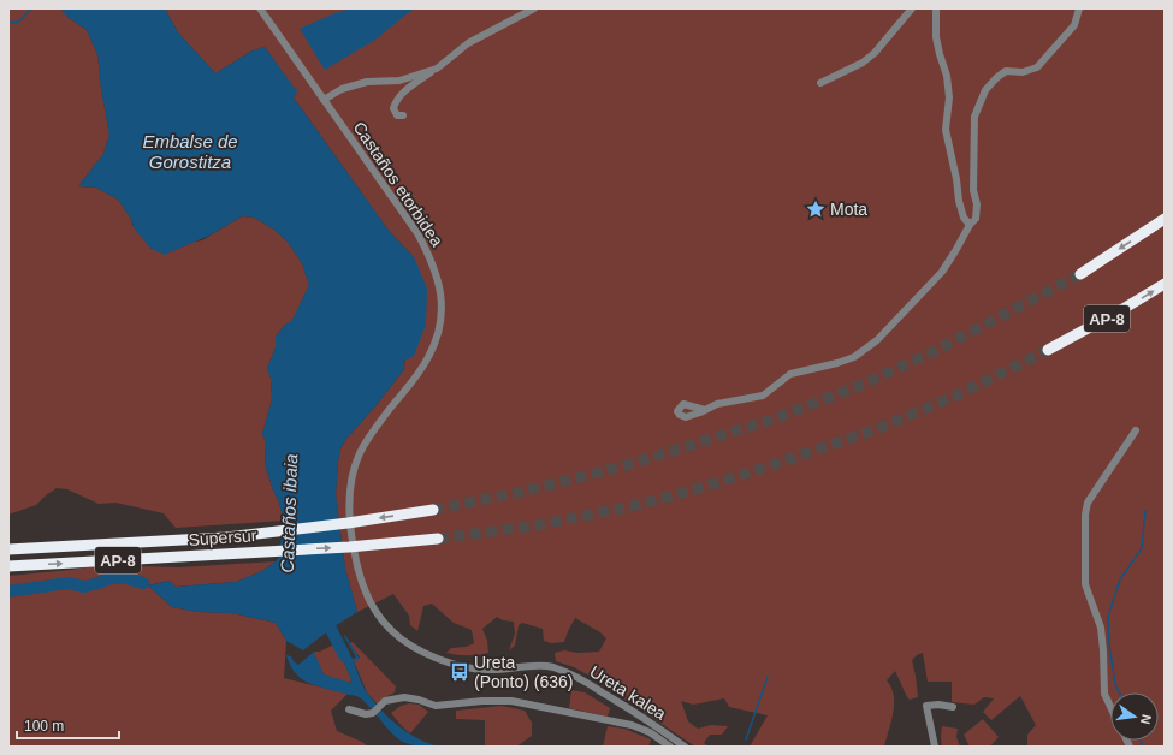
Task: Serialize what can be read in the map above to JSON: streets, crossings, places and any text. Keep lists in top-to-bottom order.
{
  "streets": {
    "highway": ["AP-8", "Supersur"],
    "street": ["Castaños etorbidea", "Ureta kalea"]
  },
  "crossings": [
    ["Castaños etorbidea", "Ureta kalea"]
  ],
  "water": ["Embalse de Gorostitza", "Castaños ibaia"],
  "places": {
    "place": ["Mota"],
    "bus stop": ["Ureta (Ponto) (636)"]
  },
  "scale_bar": "100 m",
  "north": "right"
}
